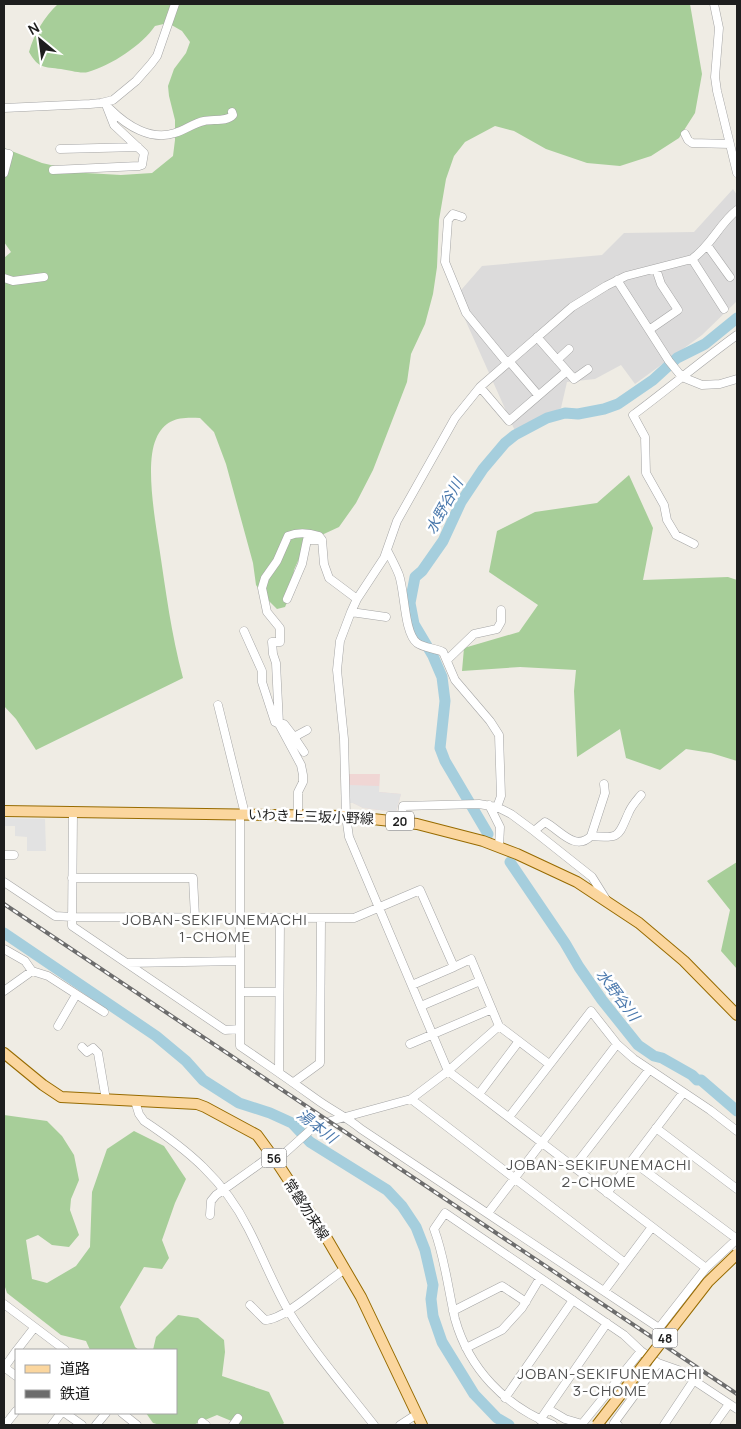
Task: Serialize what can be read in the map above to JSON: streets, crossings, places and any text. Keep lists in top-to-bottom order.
{
  "streets": {
    "main road": [
      "いわき上三坂小野線",
      "20",
      "56",
      "常磐勿来線",
      "48"
    ]
  },
  "districts": ["JOBAN-SEKIFUNEMACHI 1-CHOME", "JOBAN-SEKIFUNEMACHI 2-CHOME", "JOBAN-SEKIFUNEMACHI 3-CHOME"],
  "water": ["水野谷川", "湯本川"],
  "legend": ["道路", "鉄道"],
  "north": "top left"
}
